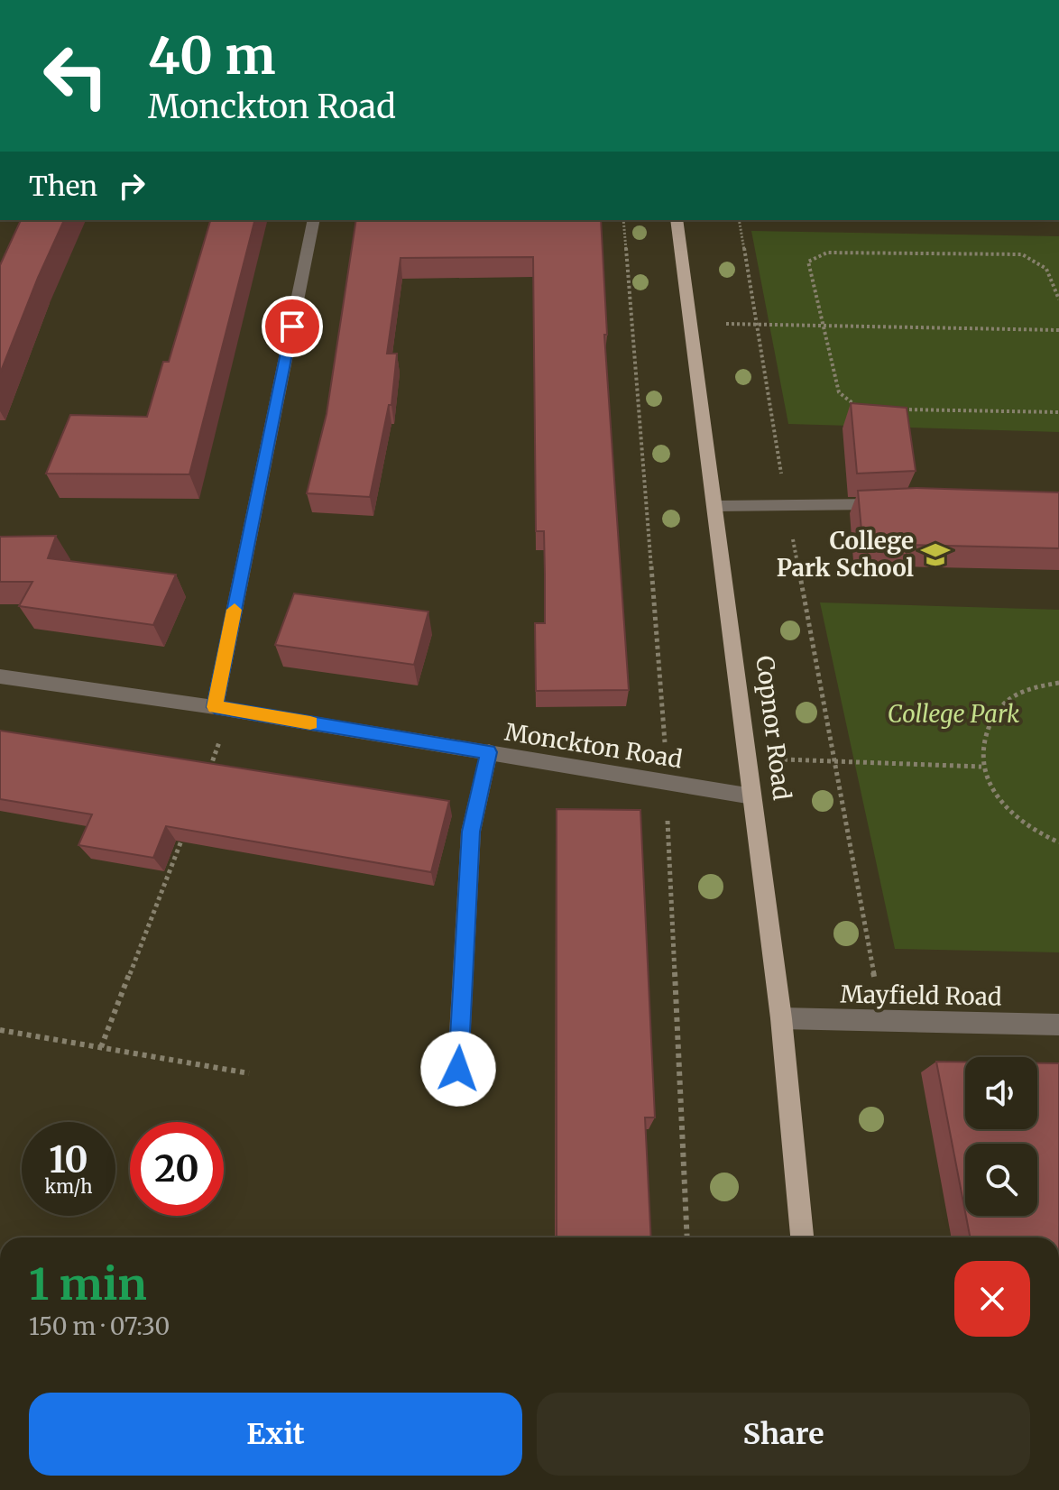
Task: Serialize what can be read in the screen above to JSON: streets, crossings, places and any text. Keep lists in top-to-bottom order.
{
  "streets": {
    "main road": ["Copnor Road"],
    "street": ["Monckton Road", "Mayfield Road"]
  },
  "crossings": [
    ["Copnor Road", "Monckton Road"],
    ["Copnor Road", "Mayfield Road"]
  ],
  "parks": ["College Park"],
  "places": {
    "school or university": ["College Park School"]
  },
  "page": {
    "turn": ["40 m", "Monckton Road"],
    "then": "Then",
    "speed": "10 km/h",
    "limit": "20",
    "heading": ["1 min", "150 m · 07:30"],
    "buttons": ["Exit", "Share"]
  }
}
